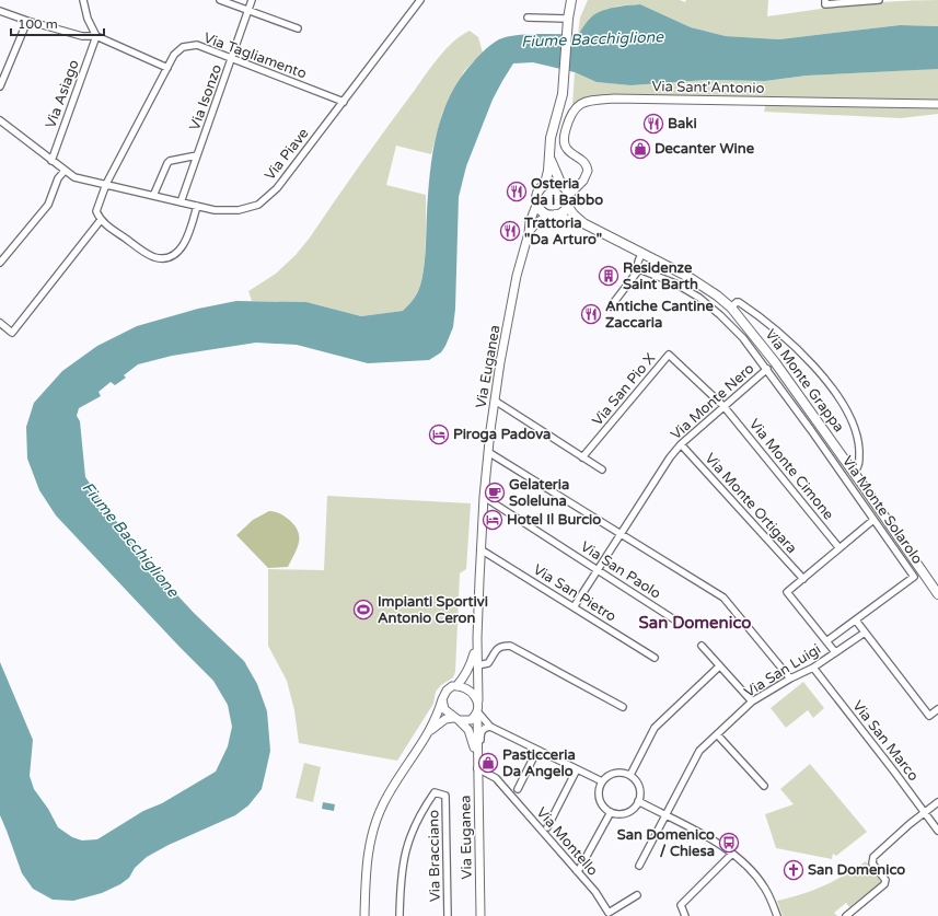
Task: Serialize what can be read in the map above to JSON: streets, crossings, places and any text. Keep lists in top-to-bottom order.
{
  "streets": {
    "main road": ["Via Euganea", "Via Monte Grappa"],
    "street": [
      "Via Tagliamento",
      "Via Sant'Antonio",
      "Via Asiago",
      "Via Isonzo",
      "Via Piave",
      "Via San Pio X",
      "Via Monte Nero",
      "Via Monte Cimone",
      "Via Monte Ortigara",
      "Via Monte Solarolo",
      "Via San Paolo",
      "Via San Pietro",
      "Via San Luigi",
      "Via San Marco",
      "Via Montello",
      "Via Bracciano"
    ]
  },
  "crossings": [
    ["Via Tagliamento", "Via Isonzo"],
    ["Via Tagliamento", "Via Piave"],
    ["Via Sant'Antonio", "Via Euganea"],
    ["Via Sant'Antonio", "Via Monte Grappa"],
    ["Via Asiago", "Via Piave"],
    ["Via Isonzo", "Via Piave"],
    ["Via Euganea", "Via Monte Grappa"],
    ["Via Euganea", "Via San Paolo"],
    ["Via Euganea", "Via San Pietro"],
    ["Via Euganea", "Via Montello"],
    ["Via Monte Grappa", "Via Monte Nero"],
    ["Via Monte Grappa", "Via Monte Solarolo"],
    ["Via San Pio X", "Via Monte Nero"],
    ["Via San Pio X", "Via Monte Cimone"],
    ["Via Monte Nero", "Via Monte Cimone"],
    ["Via Monte Nero", "Via Monte Ortigara"],
    ["Via Monte Nero", "Via Monte Solarolo"],
    ["Via Monte Nero", "Via San Paolo"],
    ["Via Monte Nero", "Via San Pietro"],
    ["Via San Luigi", "Via San Marco"]
  ],
  "districts": ["San Domenico"],
  "water": ["Fiume Bacchiglione"],
  "places": {
    "restaurant": [
      "Baki",
      "Osteria da i Babbo",
      "Trattoria \"Da Arturo\"",
      "Antiche Cantine Zaccaria"
    ],
    "shop": ["Decanter Wine", "Pasticceria Da Angelo"],
    "building": ["Residenze Saint Barth"],
    "hotel": ["Piroga Padova", "Hotel Il Burcio"],
    "cafe": ["Gelateria Soleluna"],
    "sports": ["Impianti Sportivi Antonio Ceron"],
    "bus stop": ["San Domenico / Chiesa"],
    "church": ["San Domenico"]
  },
  "scale_bar": "100 m"
}
